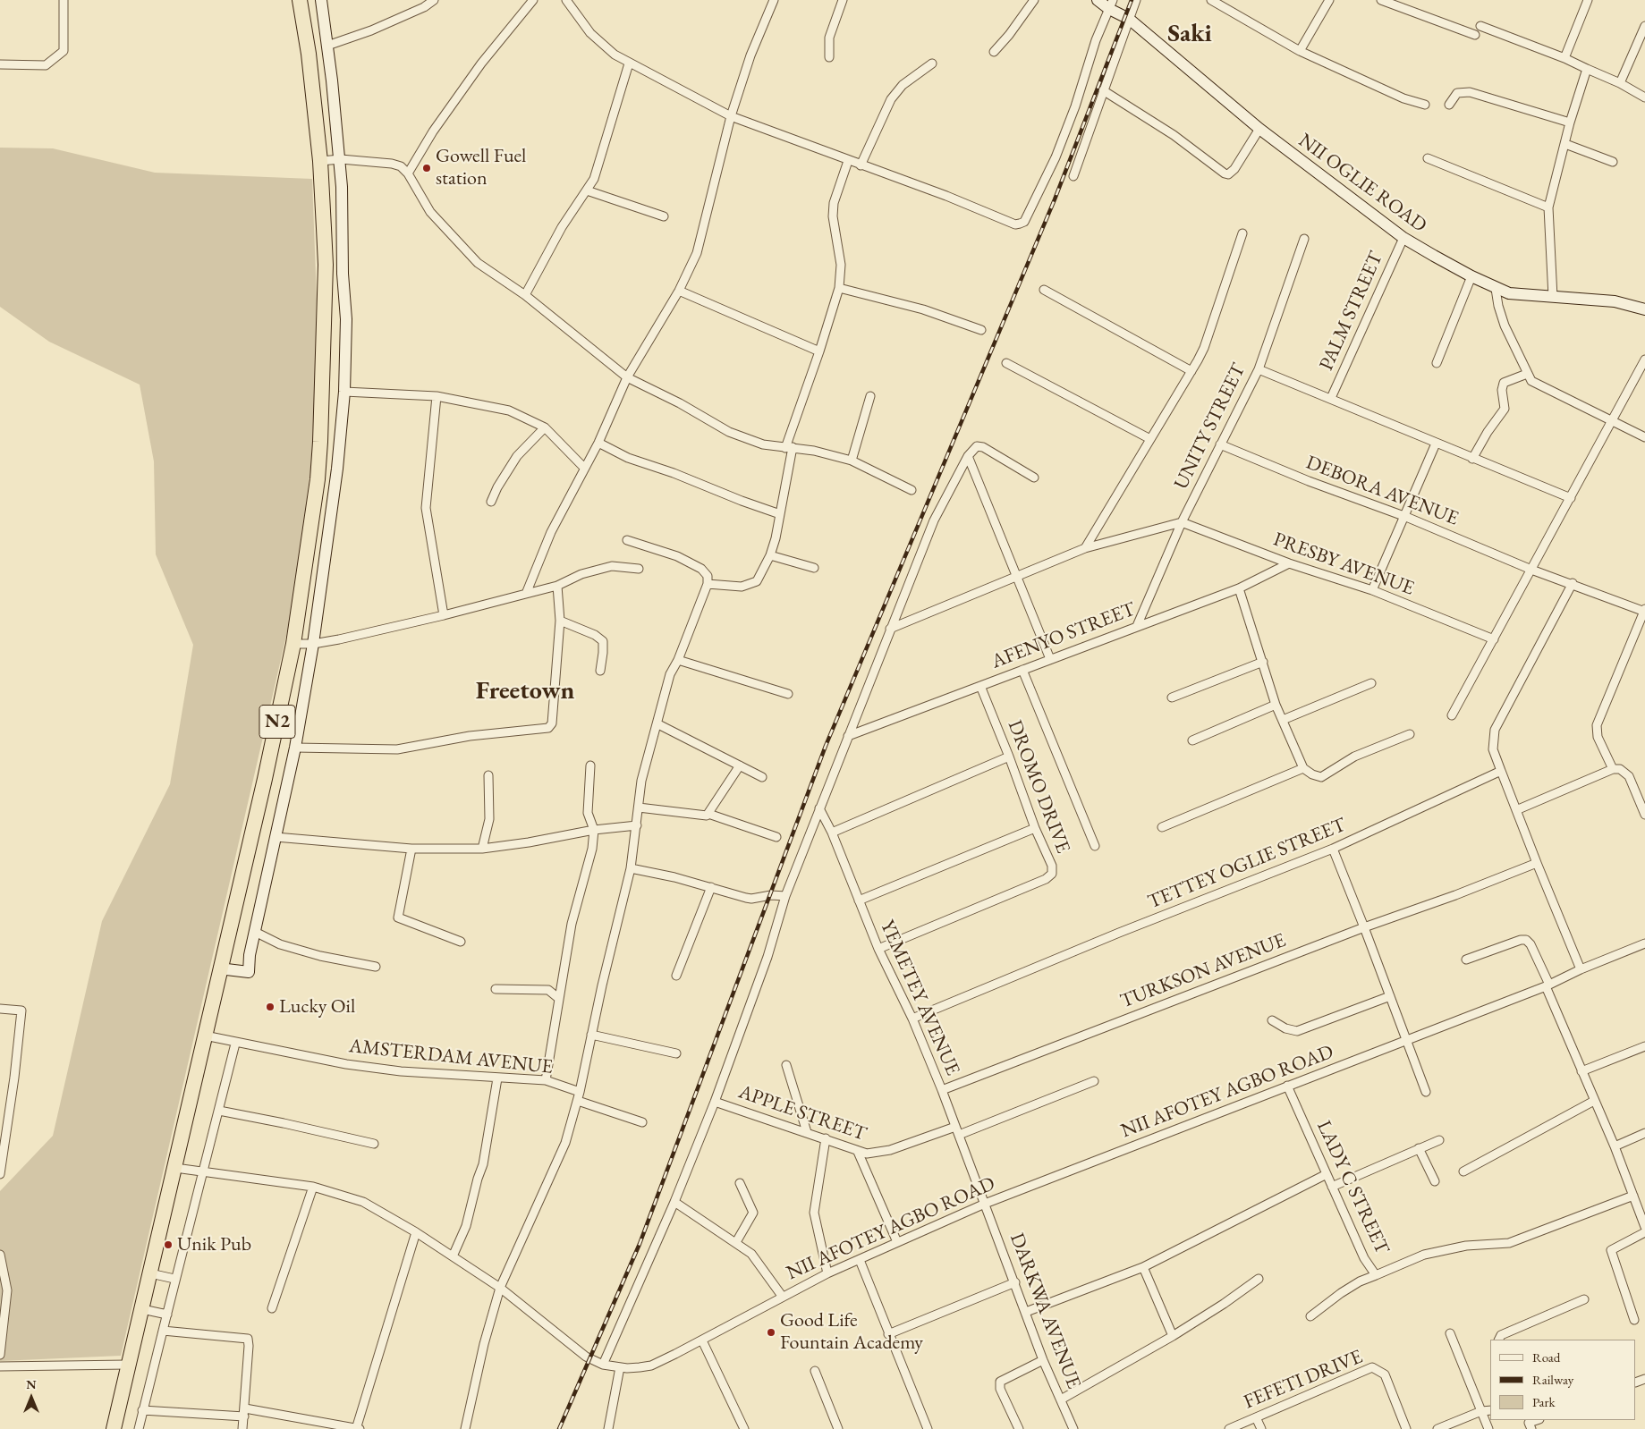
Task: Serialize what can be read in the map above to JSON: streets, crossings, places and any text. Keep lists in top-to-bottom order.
{
  "streets": {
    "highway": ["N2"],
    "street": [
      "NII OGLIE ROAD",
      "PALM STREET",
      "UNITY STREET",
      "DEBORA AVENUE",
      "PRESBY AVENUE",
      "AFENYO STREET",
      "DROMO DRIVE",
      "TETTEY OGLIE STREET",
      "TURKSON AVENUE",
      "YEMETEY AVENUE",
      "AMSTERDAM AVENUE",
      "NII AFOTEY AGBO ROAD",
      "APPLE STREET",
      "LADY C STREET",
      "DARKWA AVENUE",
      "FEFETI DRIVE"
    ]
  },
  "crossings": [
    ["NII OGLIE ROAD", "PALM STREET"],
    ["UNITY STREET", "DEBORA AVENUE"],
    ["UNITY STREET", "PRESBY AVENUE"],
    ["UNITY STREET", "AFENYO STREET"],
    ["PRESBY AVENUE", "AFENYO STREET"],
    ["AFENYO STREET", "DROMO DRIVE"],
    ["N2", "AMSTERDAM AVENUE"],
    ["N2", "NII AFOTEY AGBO ROAD"],
    ["DROMO DRIVE", "YEMETEY AVENUE"],
    ["TETTEY OGLIE STREET", "YEMETEY AVENUE"],
    ["TURKSON AVENUE", "YEMETEY AVENUE"],
    ["YEMETEY AVENUE", "NII AFOTEY AGBO ROAD"],
    ["YEMETEY AVENUE", "APPLE STREET"],
    ["YEMETEY AVENUE", "DARKWA AVENUE"],
    ["NII AFOTEY AGBO ROAD", "LADY C STREET"],
    ["NII AFOTEY AGBO ROAD", "DARKWA AVENUE"]
  ],
  "districts": ["Saki", "Freetown"],
  "places": [
    "Gowell Fuel station",
    "Lucky Oil",
    "Unik Pub",
    "Good Life Fountain Academy"
  ],
  "legend": ["Road", "Railway", "Park"],
  "north": "top"
}
